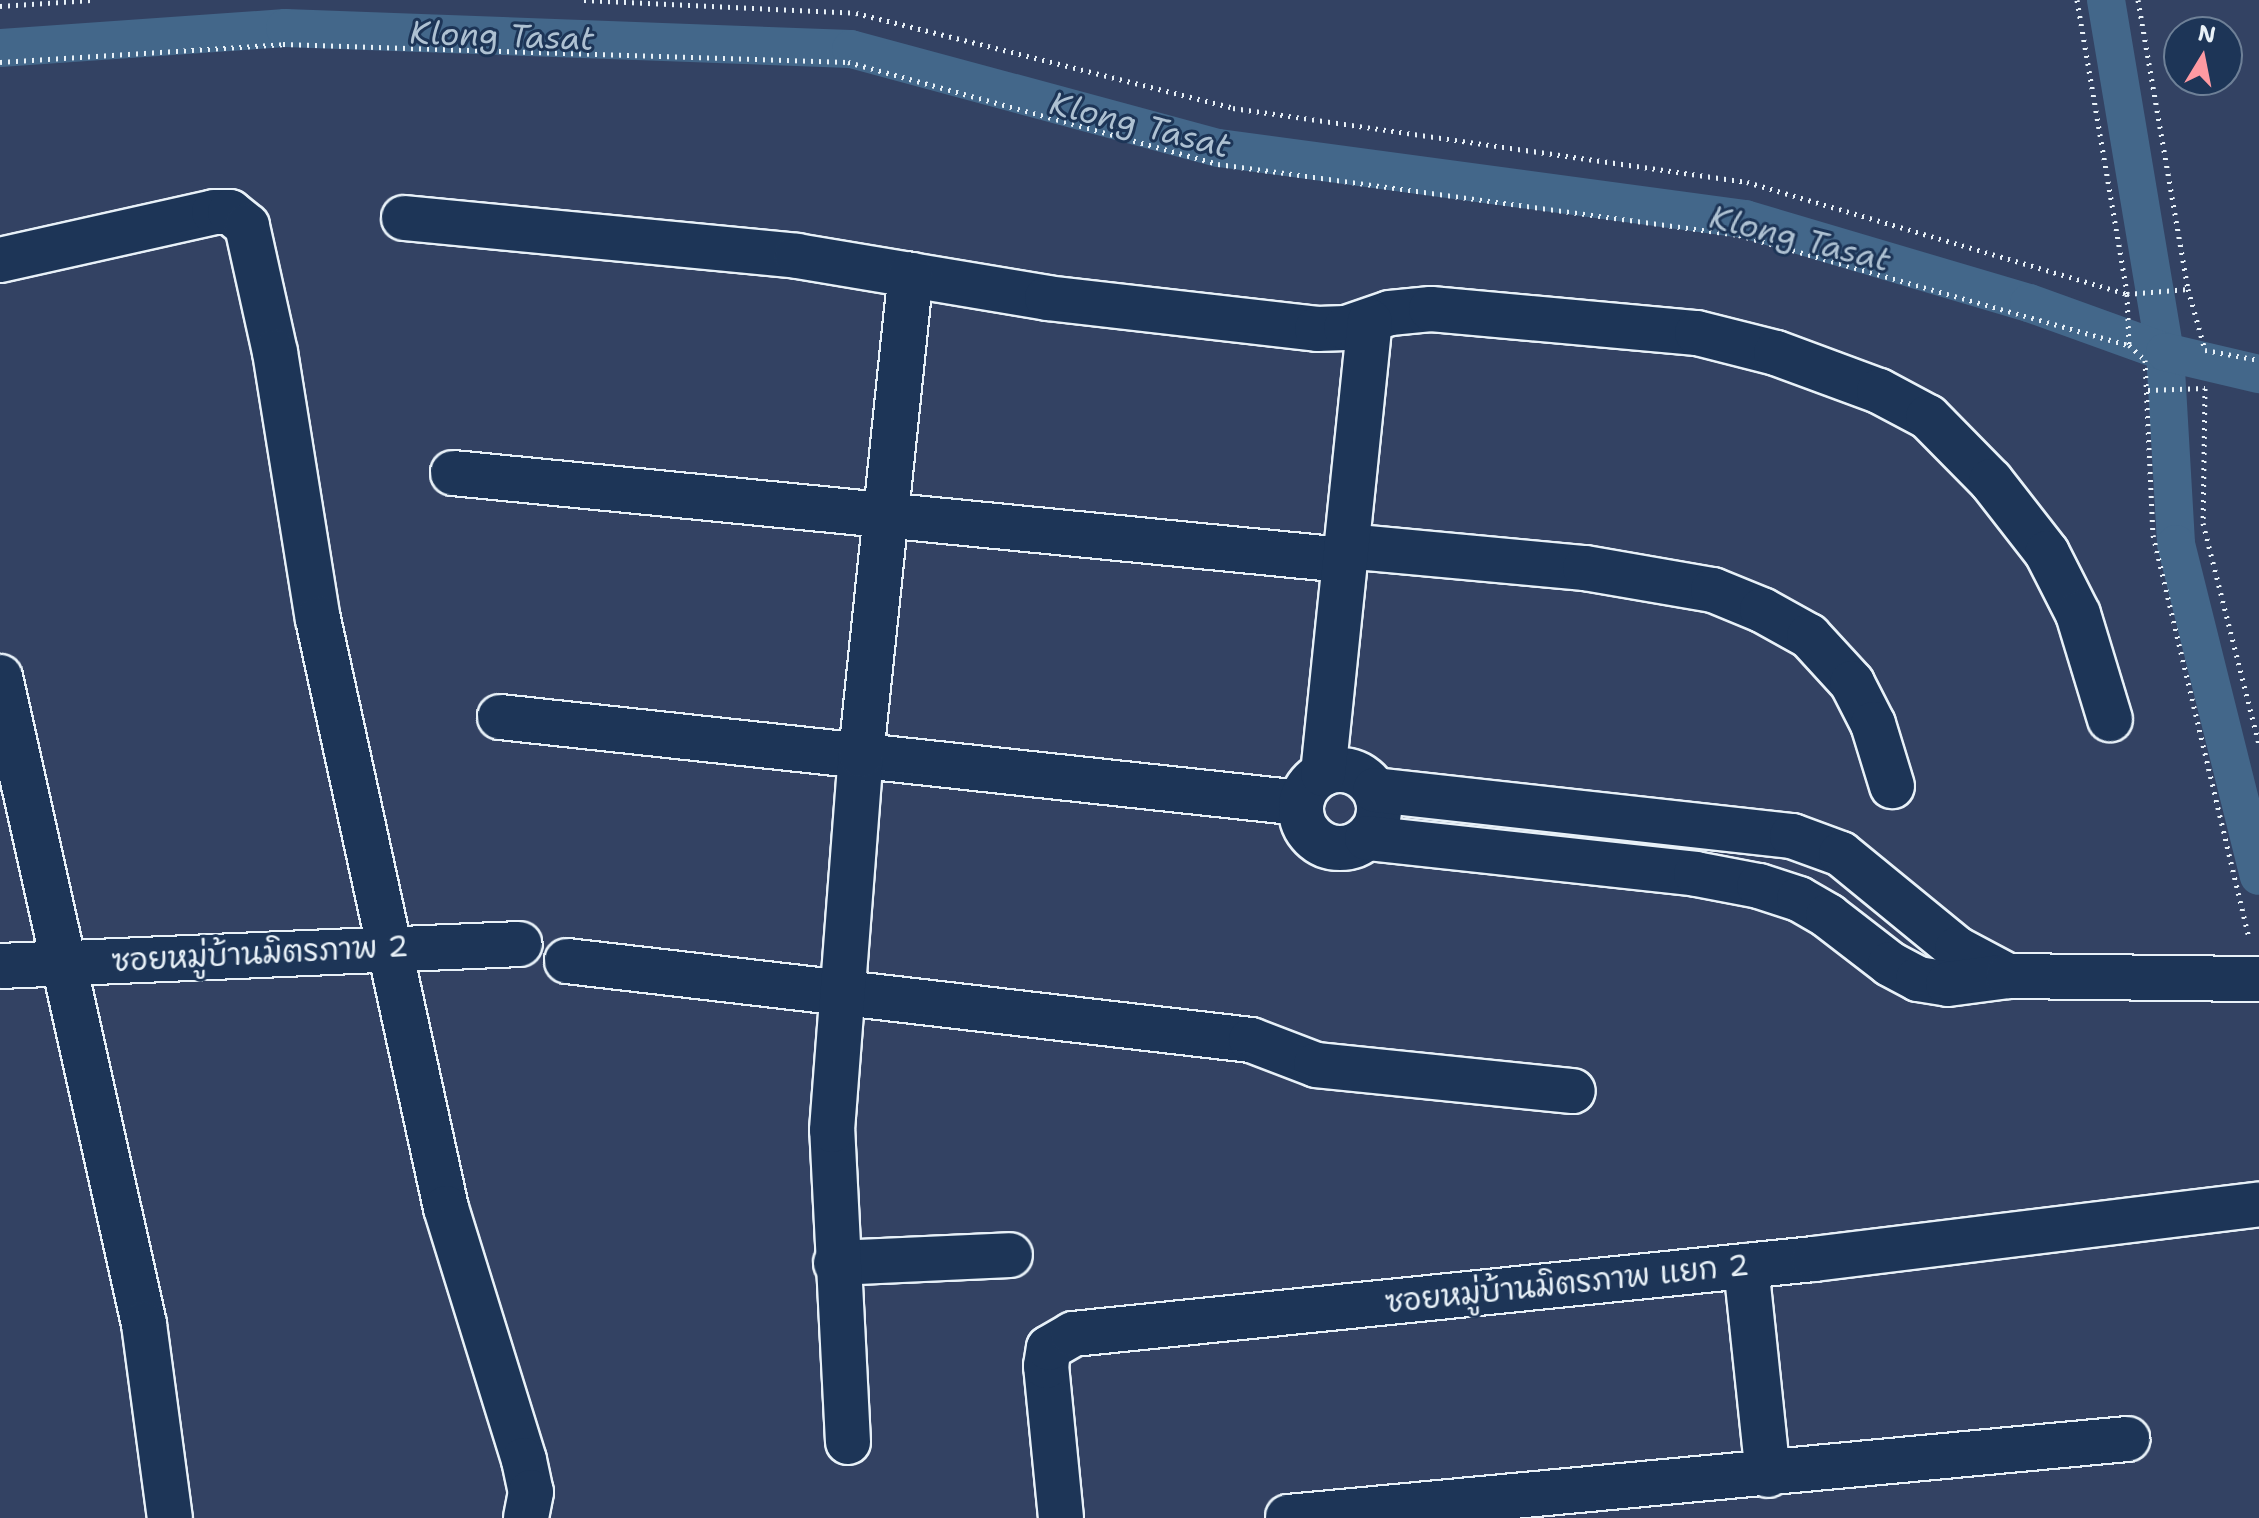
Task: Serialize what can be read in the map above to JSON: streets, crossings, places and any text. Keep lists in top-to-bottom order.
{
  "streets": {
    "street": ["ซอยหมู่บ้านมิตรภาพ 2", "ซอยหมู่บ้านมิตรภาพ แยก 2"]
  },
  "water": ["Klong Tasat"],
  "north": "top"
}
